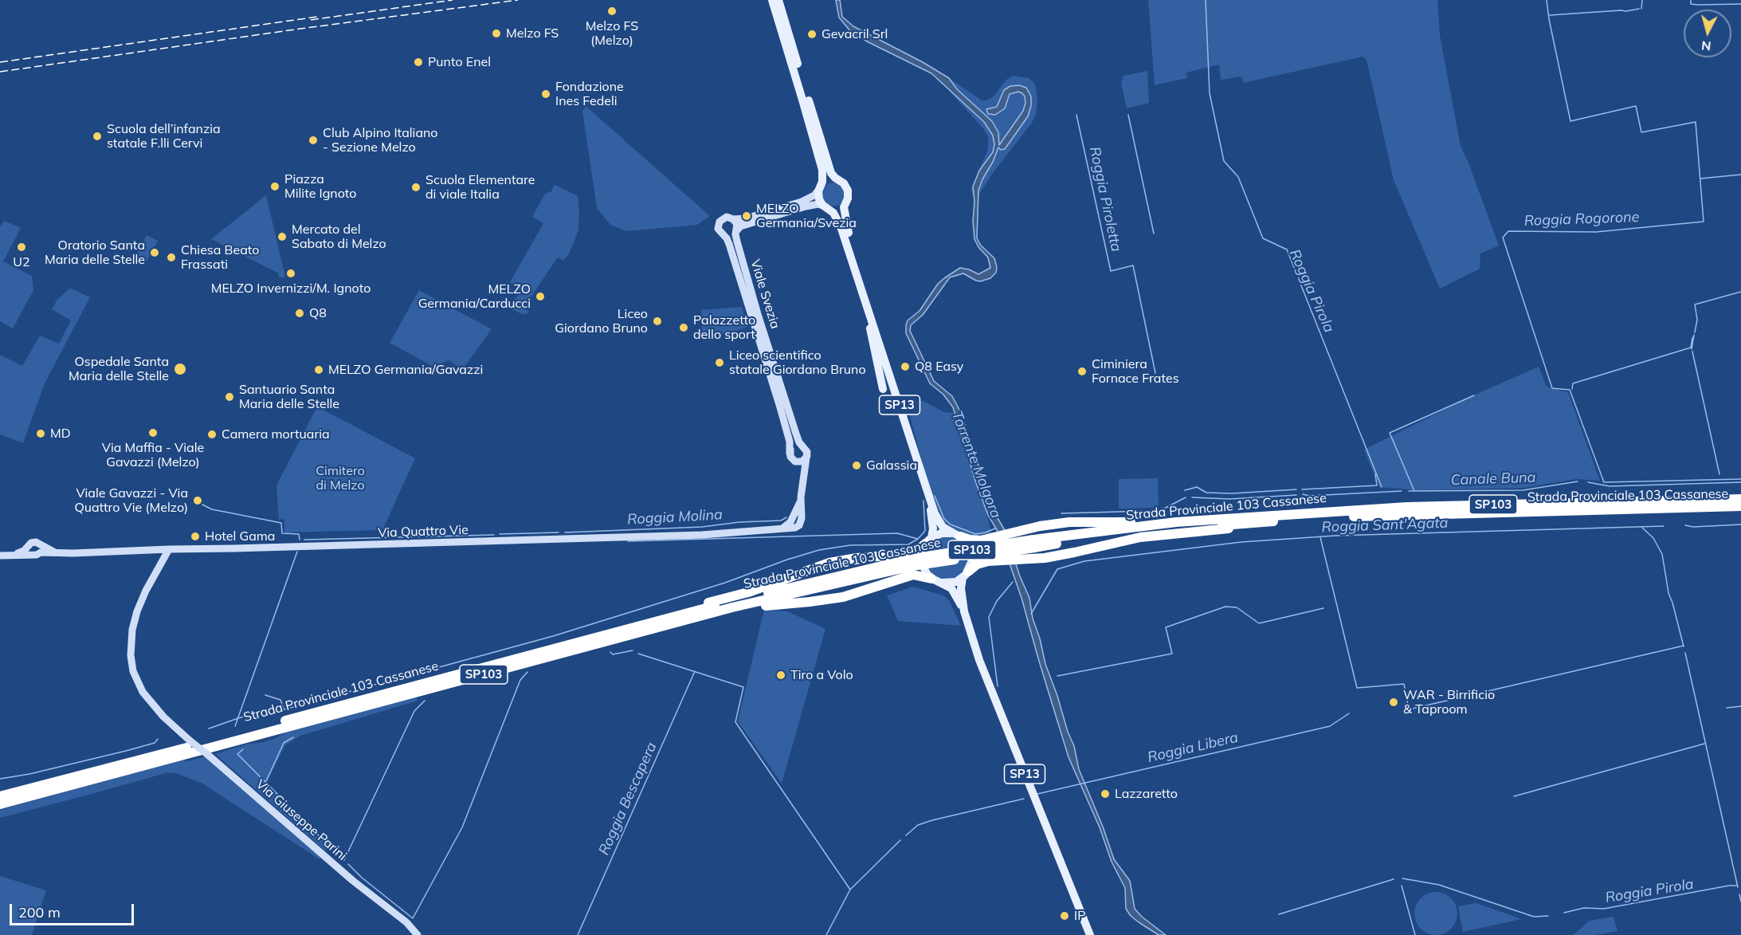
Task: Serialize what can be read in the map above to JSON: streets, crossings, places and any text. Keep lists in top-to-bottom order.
{
  "streets": {
    "highway": ["Strada Provinciale 103 Cassanese", "SP103"],
    "main road": ["SP13"],
    "street": ["Viale Svezia", "Via Quattro Vie", "Via Giuseppe Parini"]
  },
  "crossings": [
    ["Viale Svezia", "Via Quattro Vie"],
    ["SP13", "SP103"],
    ["Strada Provinciale 103 Cassanese", "SP103"],
    ["Via Quattro Vie", "Via Giuseppe Parini"]
  ],
  "water": [
    "Roggia Piroletta",
    "Roggia Rogorone",
    "Roggia Pirola",
    "Torrente Molgora",
    "Canale Buna",
    "Roggia Molina",
    "Roggia Sant'Agata",
    "Roggia Libera",
    "Roggia Bescapera"
  ],
  "parks": ["Cimitero di Melzo"],
  "places": [
    "Melzo FS (Melzo)",
    "Melzo FS",
    "Gevacril Srl",
    "Punto Enel",
    "Fondazione Ines Fedeli",
    "Scuola dell’infanzia statale F.lli Cervi",
    "Club Alpino Italiano - Sezione Melzo",
    "Piazza Milite Ignoto",
    "Scuola Elementare di viale Italia",
    "MELZO Germania/Svezia",
    "Mercato del Sabato di Melzo",
    "U2",
    "Oratorio Santa Maria delle Stelle",
    "Chiesa Beato Frassati",
    "MELZO Invernizzi/M. Ignoto",
    "MELZO Germania/Carducci",
    "Q8",
    "Liceo Giordano Bruno",
    "Palazzetto dello sport",
    "Liceo scientifico statale Giordano Bruno",
    "Q8 Easy",
    "Ospedale Santa Maria delle Stelle",
    "MELZO Germania/Gavazzi",
    "Ciminiera Fornace Frates",
    "Santuario Santa Maria delle Stelle",
    "Via Maffia - Viale Gavazzi (Melzo)",
    "MD",
    "Camera mortuaria",
    "Galassia",
    "Viale Gavazzi - Via Quattro Vie (Melzo)",
    "Hotel Gama",
    "Tiro a Volo",
    "WAR - Birrificio & Taproom",
    "Lazzaretto",
    "IP"
  ],
  "scale_bar": "200 m",
  "north": "bottom"
}
